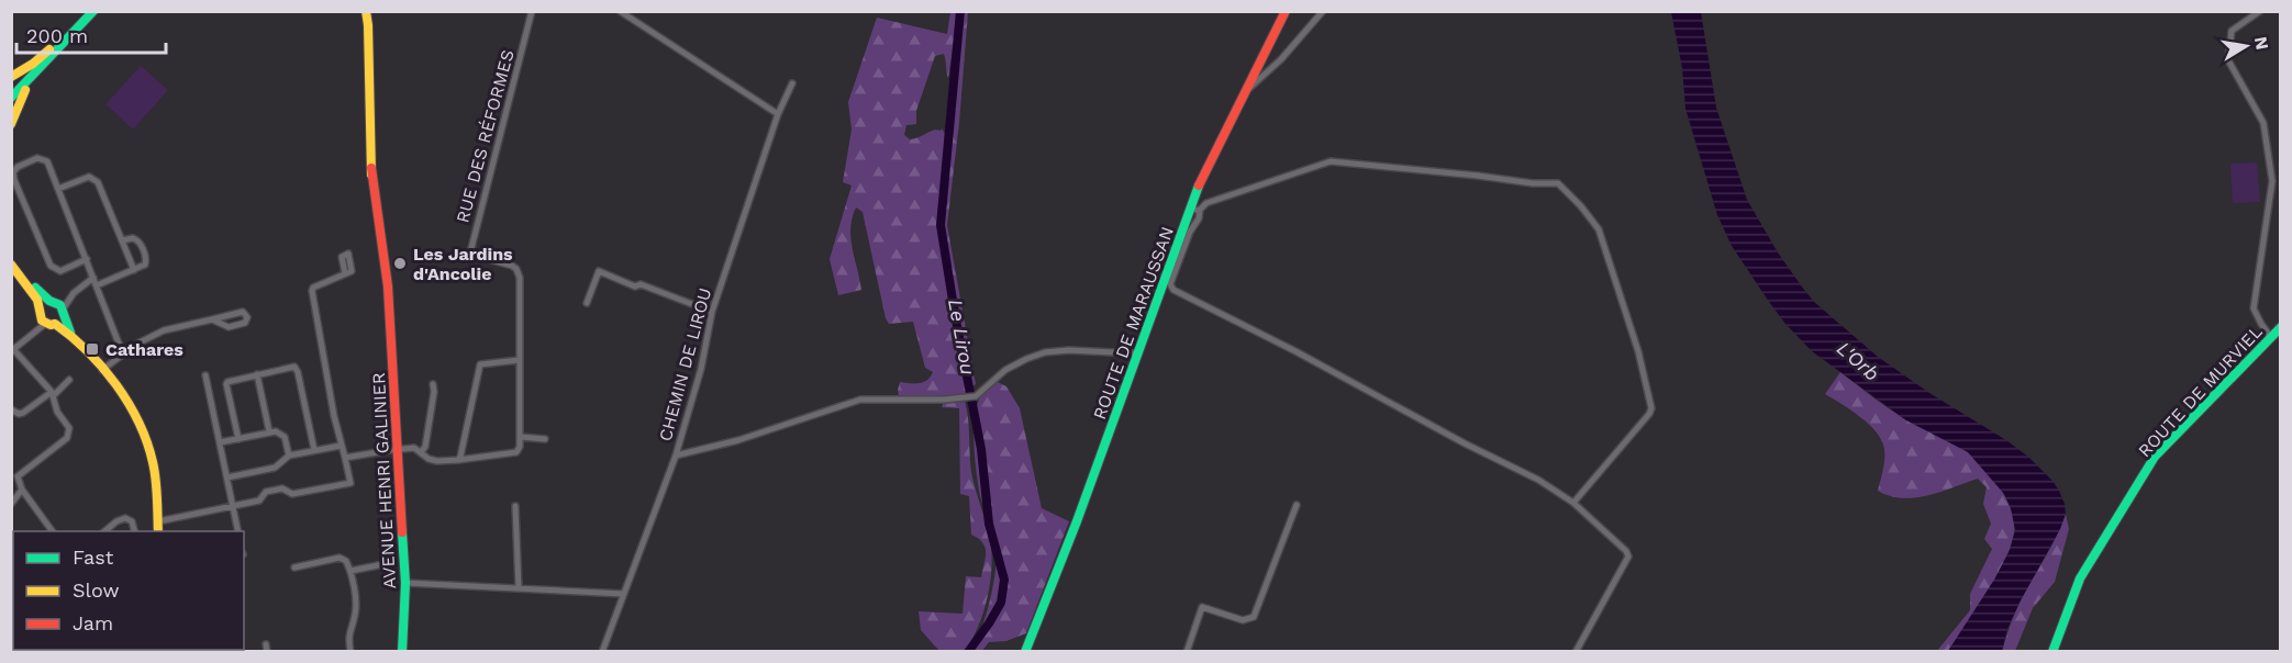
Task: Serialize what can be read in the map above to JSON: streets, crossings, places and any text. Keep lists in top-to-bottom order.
{
  "streets": {
    "main road": ["ROUTE DE MARAUSSAN", "ROUTE DE MURVIEL", "AVENUE HENRI GALINIER"],
    "street": ["RUE DES RÉFORMES", "CHEMIN DE LIROU"]
  },
  "water": ["Le Lirou", "L'Orb"],
  "places": {
    "other": ["Les Jardins d'Ancolie"],
    "transit": ["Cathares"]
  },
  "legend": ["Fast", "Slow", "Jam"],
  "scale_bar": "200 m",
  "north": "right"
}
